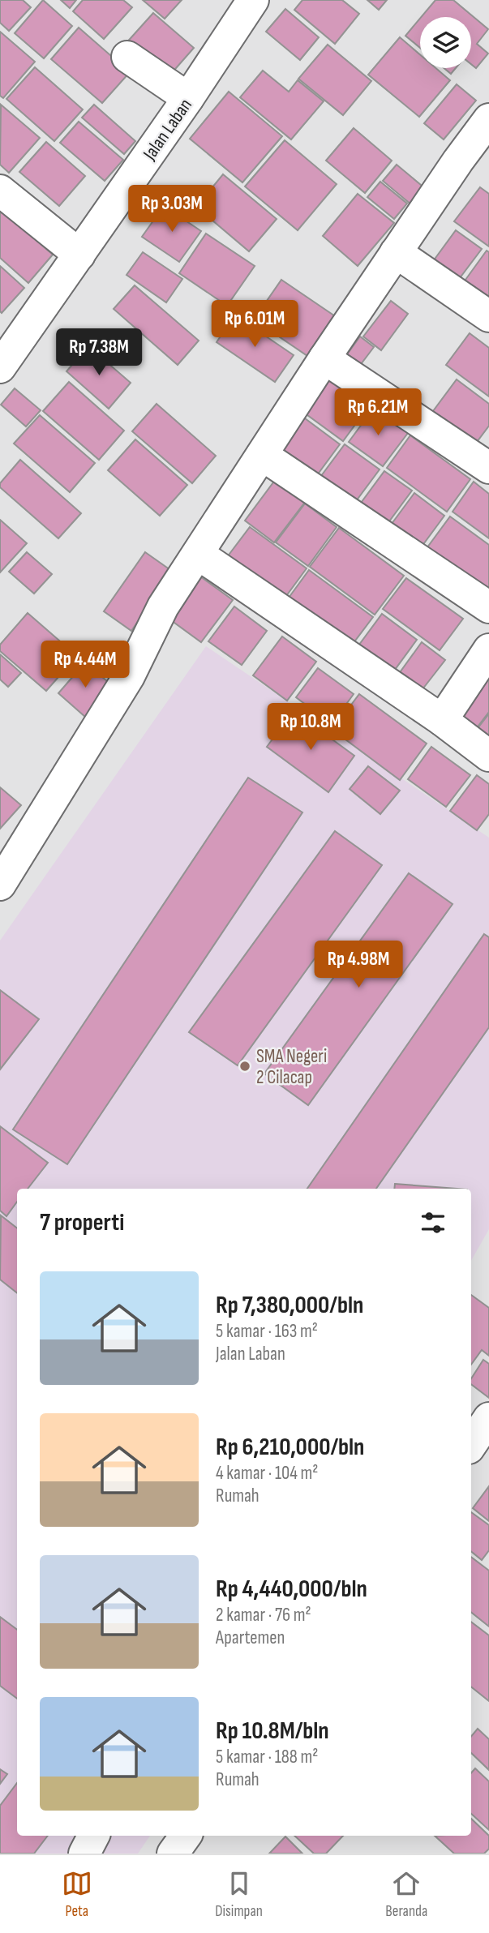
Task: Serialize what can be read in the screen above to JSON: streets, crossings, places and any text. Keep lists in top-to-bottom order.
{
  "streets": {
    "street": ["Jalan Laban"]
  },
  "places": ["SMA Negeri 2 Cilacap"],
  "page": {
    "price": [
      "Rp 3.03M",
      "Rp 6.01M",
      "Rp 7.38M",
      "Rp 6.21M",
      "Rp 4.44M",
      "Rp 10.8M",
      "Rp 4.98M"
    ],
    "heading": "7 properti",
    "list": [
      {
        "name": "Rp 7,380,000/bln",
        "note": "5 kamar · 163 m² · Jalan Laban"
      },
      {
        "name": "Rp 6,210,000/bln",
        "note": "4 kamar · 104 m² · Rumah"
      },
      {
        "name": "Rp 4,440,000/bln",
        "note": "2 kamar · 76 m² · Apartemen"
      },
      {
        "name": "Rp 10.8M/bln",
        "note": "5 kamar · 188 m² · Rumah"
      }
    ],
    "tabs": ["Peta", "Disimpan", "Beranda"]
  }
}
